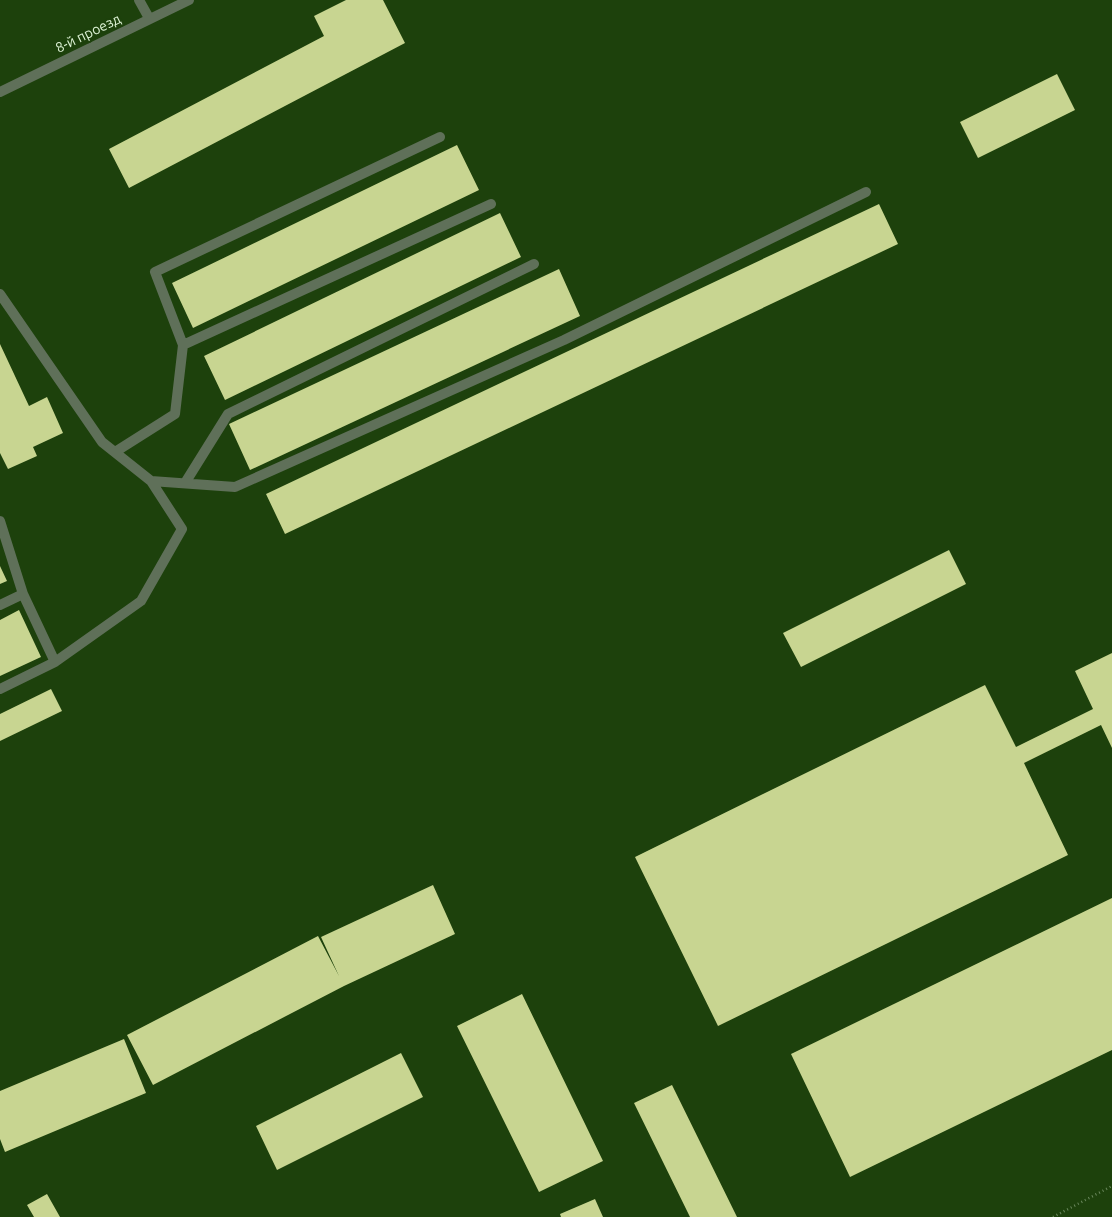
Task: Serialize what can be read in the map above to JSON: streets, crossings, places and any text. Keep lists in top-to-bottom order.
{
  "streets": {
    "street": ["8-й проезд"]
  }
}
